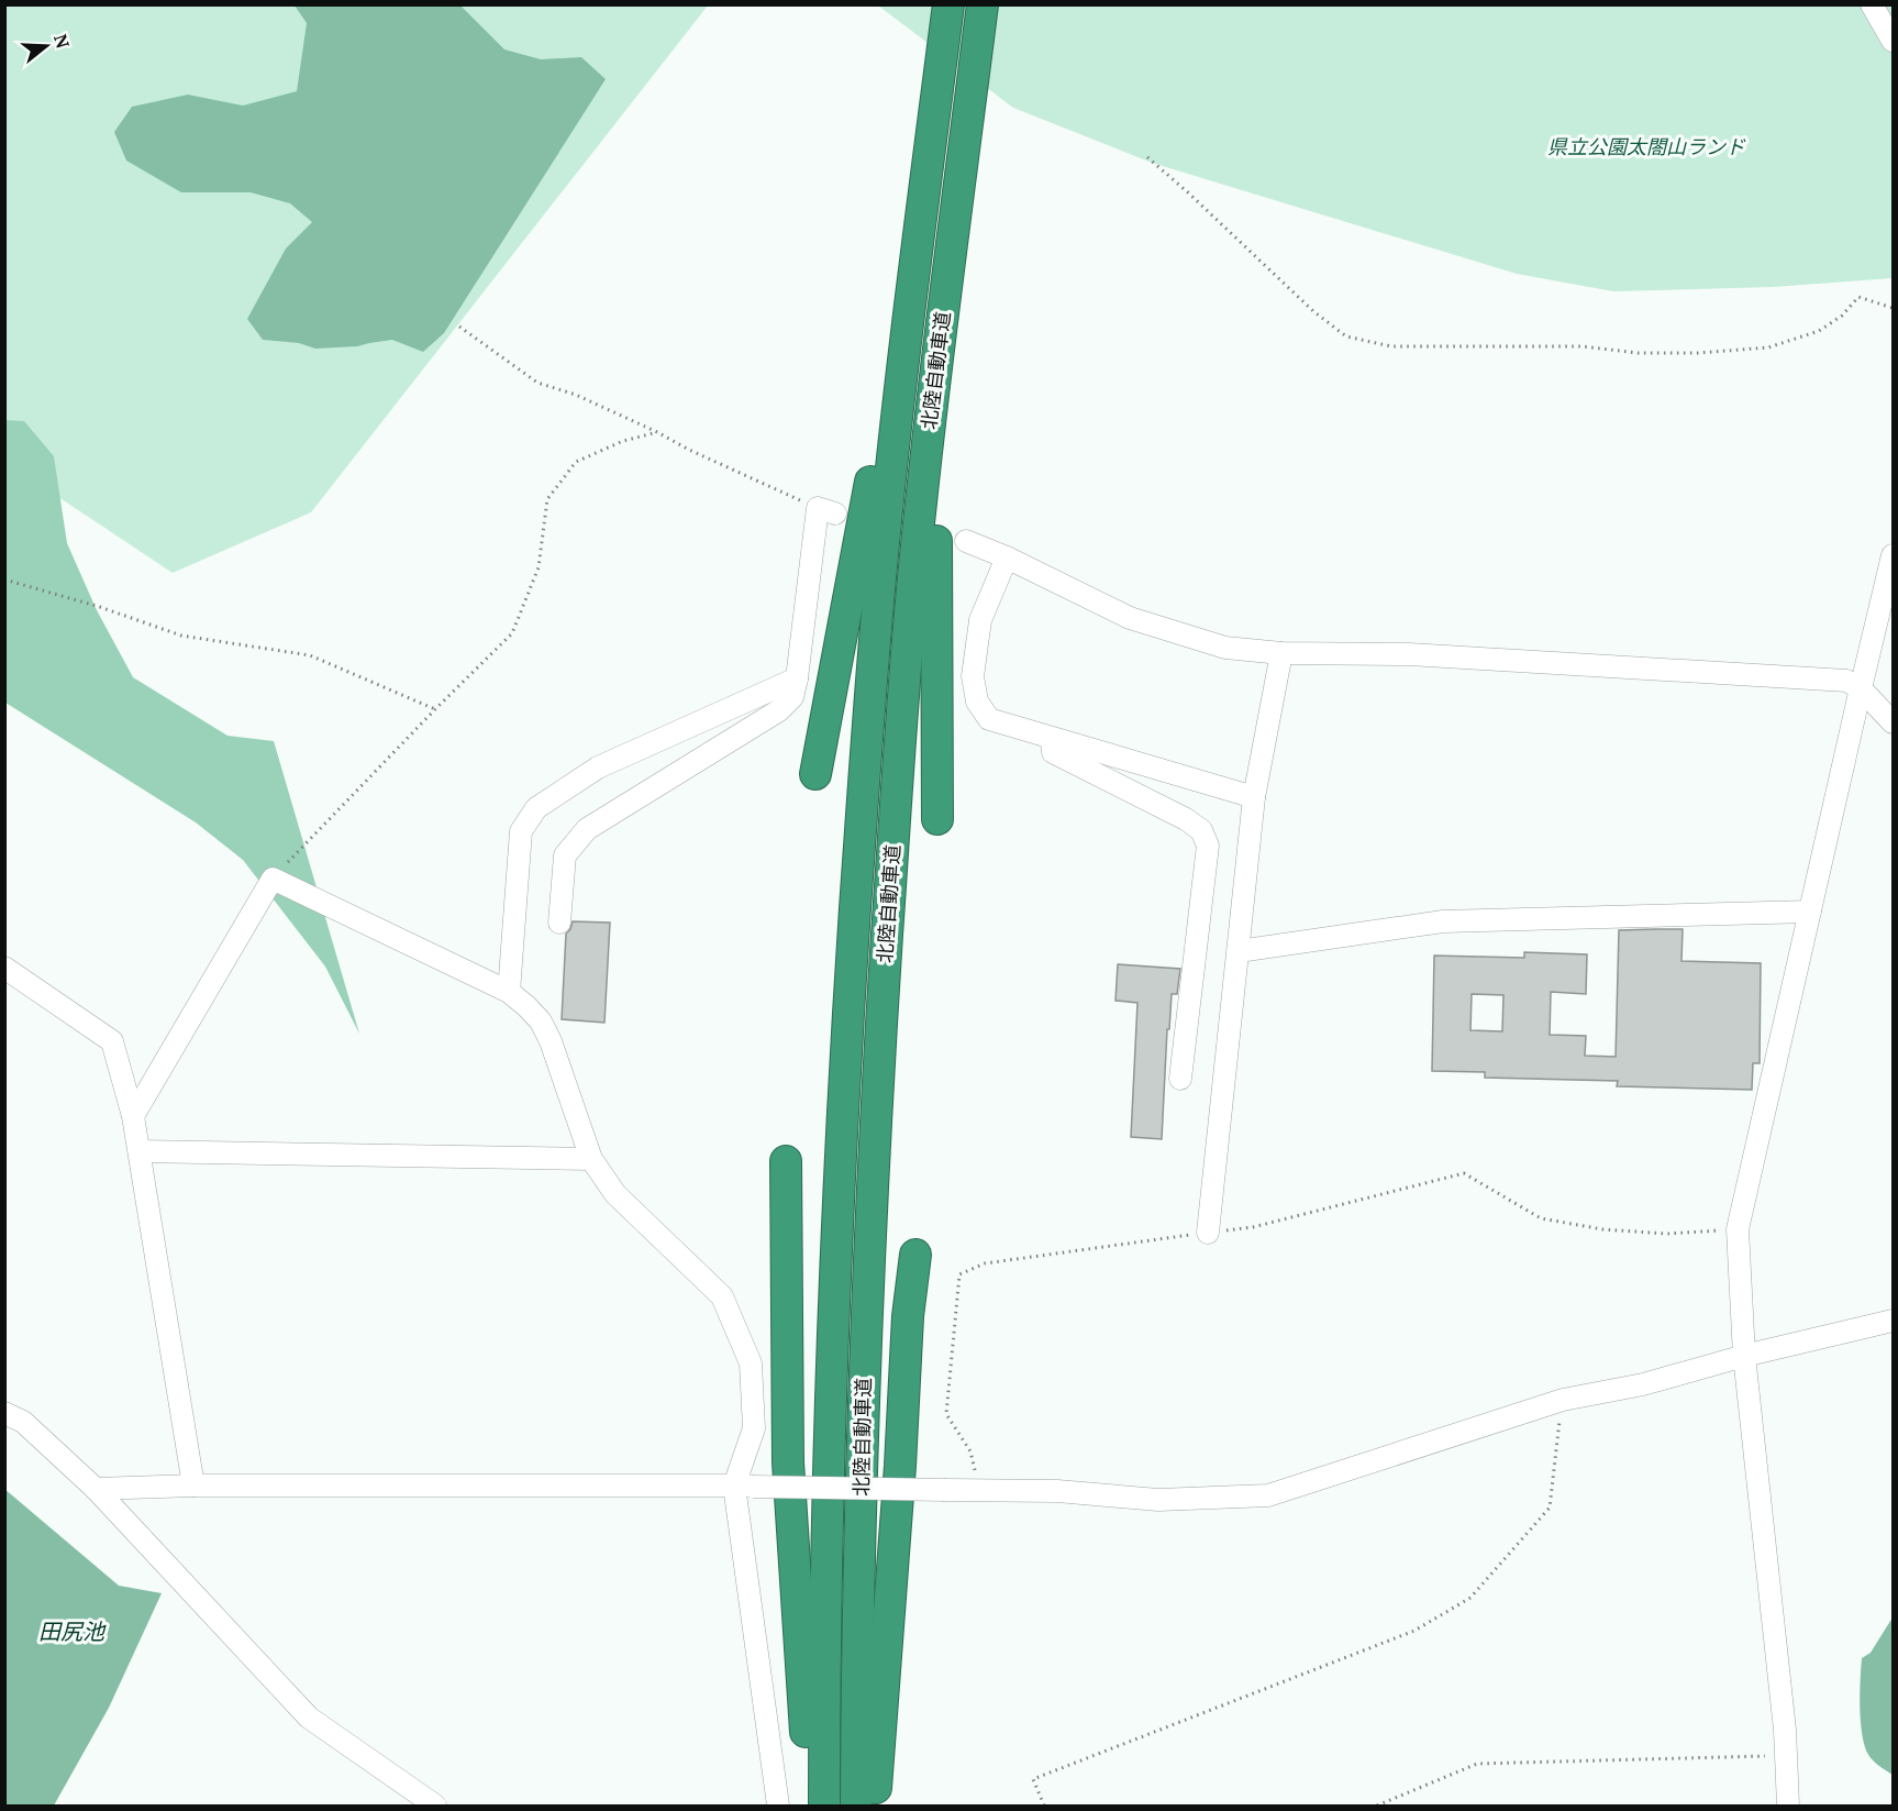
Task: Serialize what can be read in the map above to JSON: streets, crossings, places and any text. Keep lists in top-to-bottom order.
{
  "streets": {
    "highway": ["北陸自動車道"]
  },
  "water": ["田尻池"],
  "parks": ["県立公園太閤山ランド"],
  "north": "right"
}
